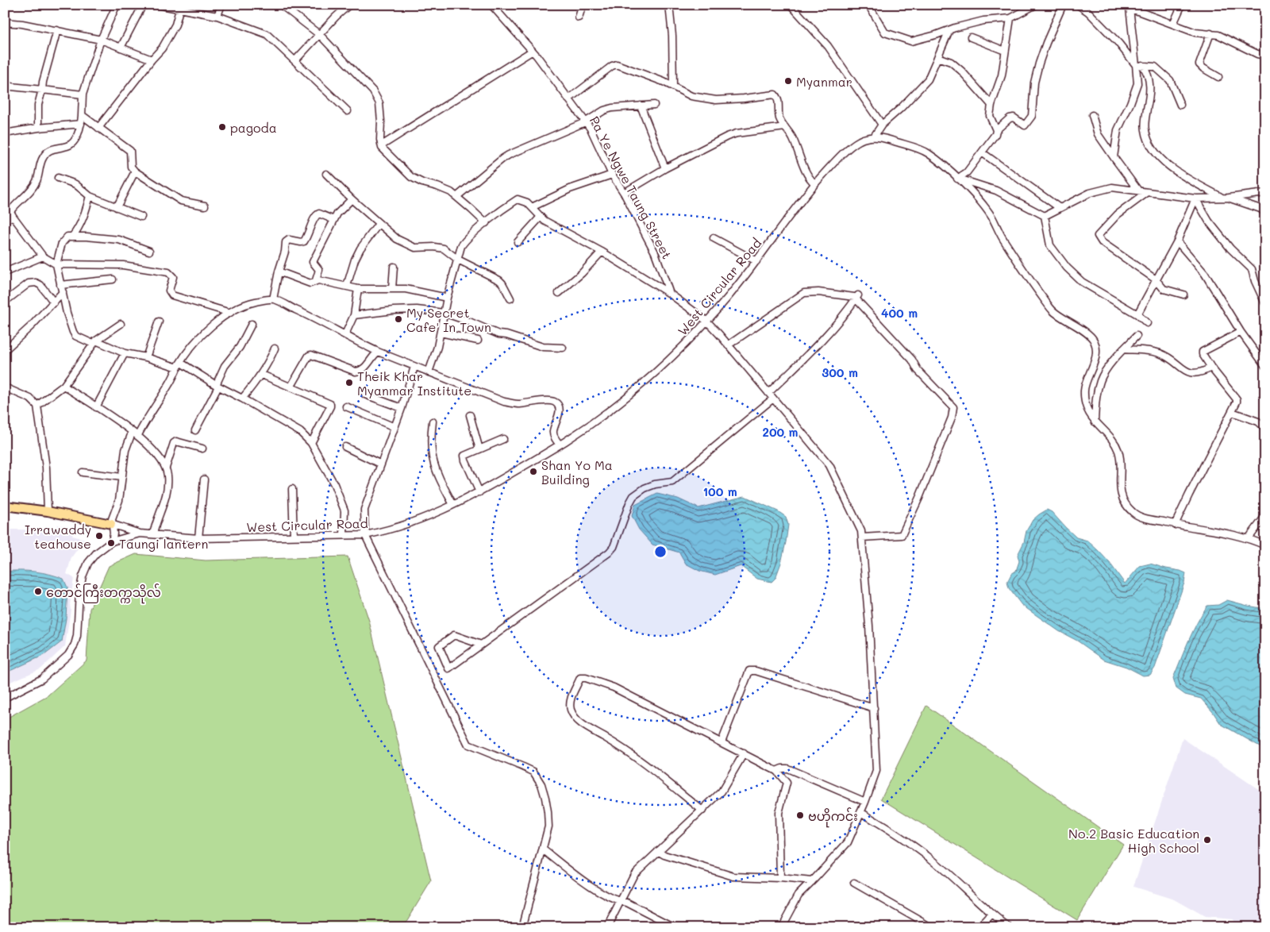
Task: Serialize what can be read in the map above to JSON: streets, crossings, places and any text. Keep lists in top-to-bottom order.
{
  "streets": {
    "street": ["Pa Ye Ngwe Taung Street", "West Circular Road"]
  },
  "places": [
    "Myanmar",
    "pagoda",
    "My Secret Cafe' In Town",
    "Theik Khar Myanmar Institute",
    "Shan Yo Ma Building",
    "Irrawaddy teahouse",
    "Taungi lantern",
    "တောင်ကြီးတက္ကသိုလ်",
    "ဗဟိုကင်း",
    "No.2 Basic Education High School"
  ],
  "rings": [
    "400 m",
    "300 m",
    "200 m",
    "100 m"
  ]
}
